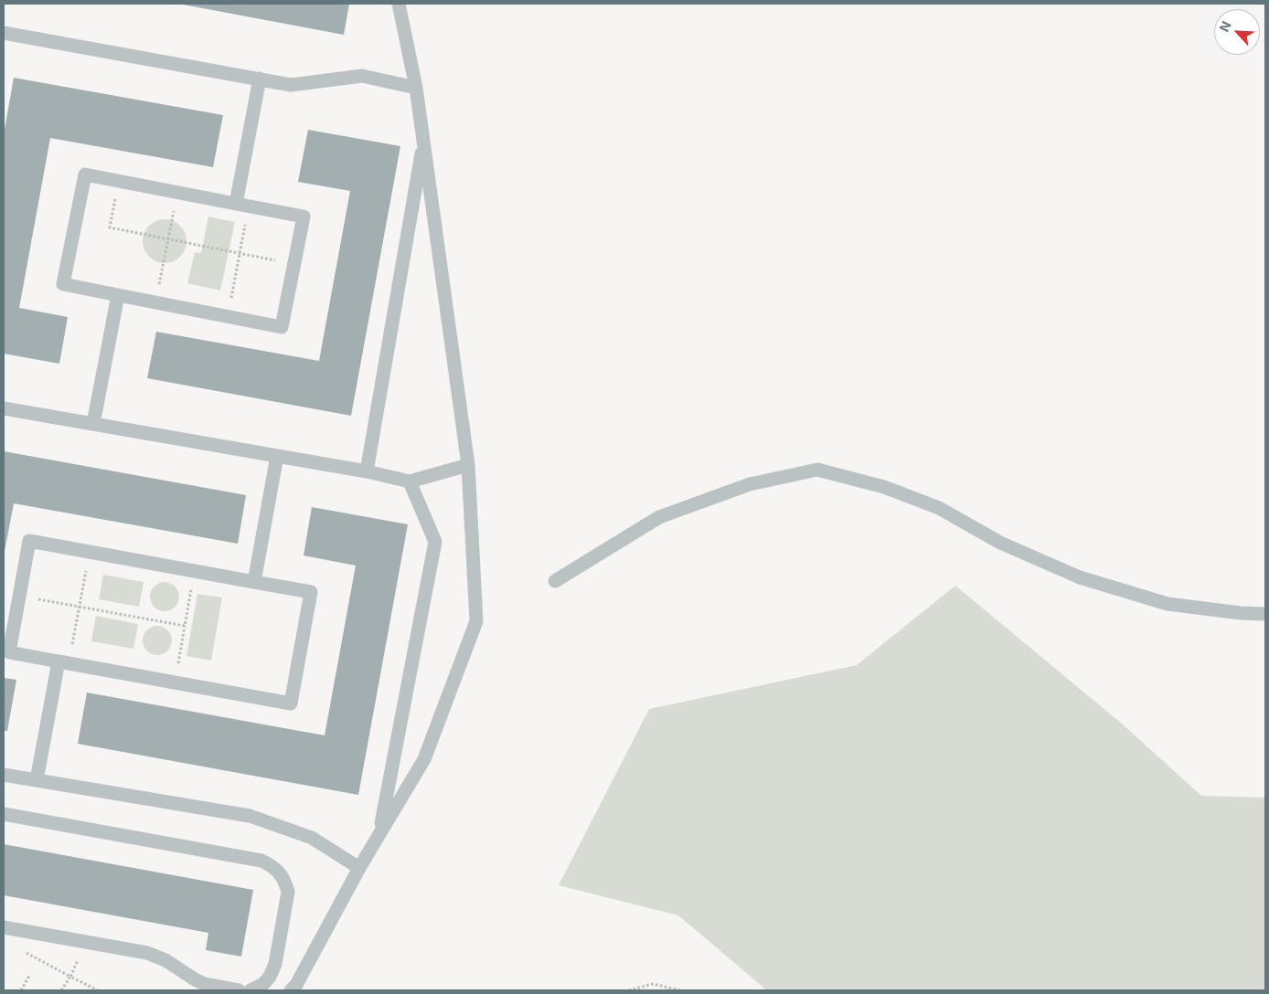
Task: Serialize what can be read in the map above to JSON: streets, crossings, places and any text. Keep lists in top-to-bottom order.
{
  "north": "top left"
}
